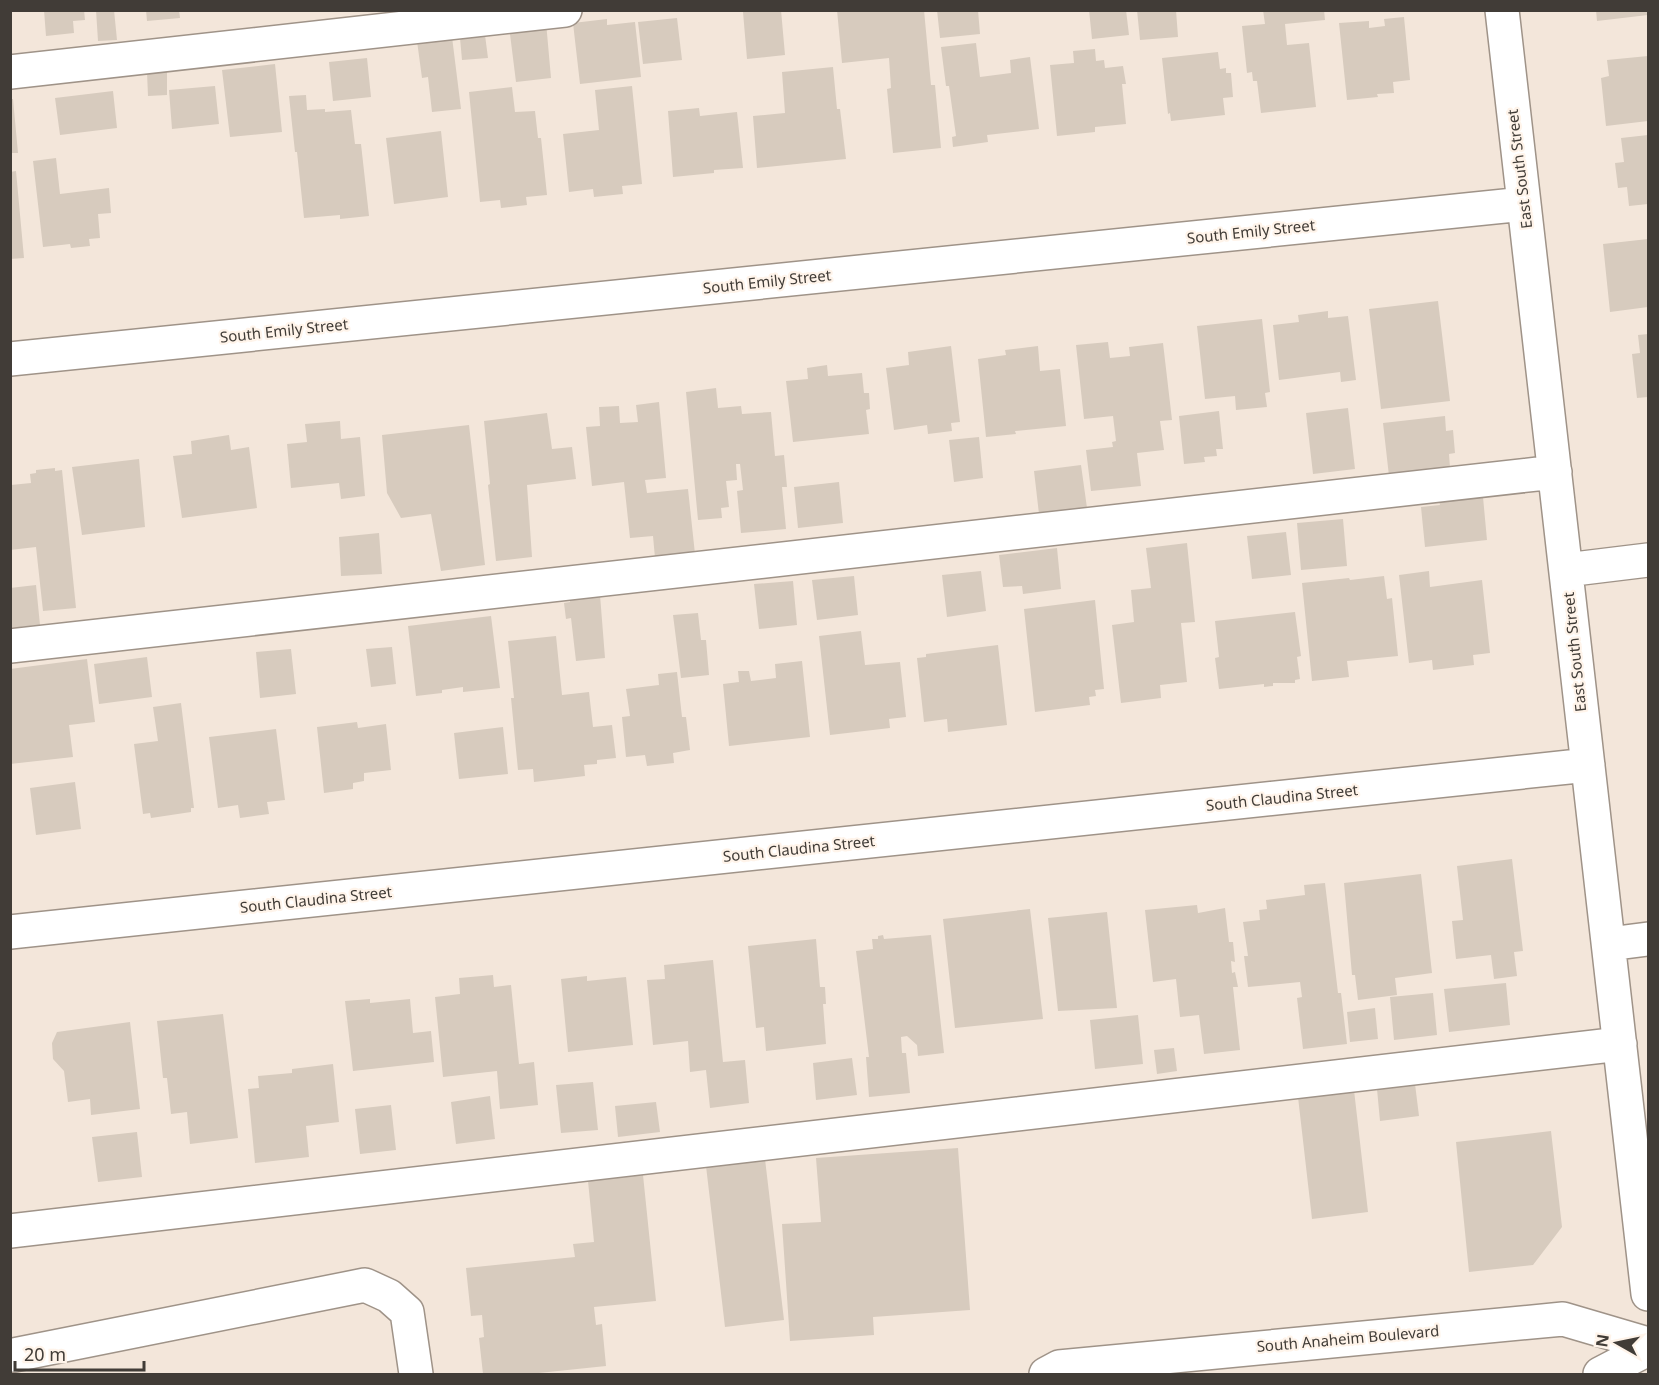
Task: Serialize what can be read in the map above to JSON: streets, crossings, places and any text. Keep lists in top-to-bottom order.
{
  "streets": {
    "street": [
      "East South Street",
      "South Emily Street",
      "South Claudina Street",
      "South Anaheim Boulevard"
    ]
  },
  "crossings": [
    ["East South Street", "South Emily Street"],
    ["East South Street", "South Claudina Street"]
  ],
  "scale_bar": "20 m",
  "north": "left"
}
